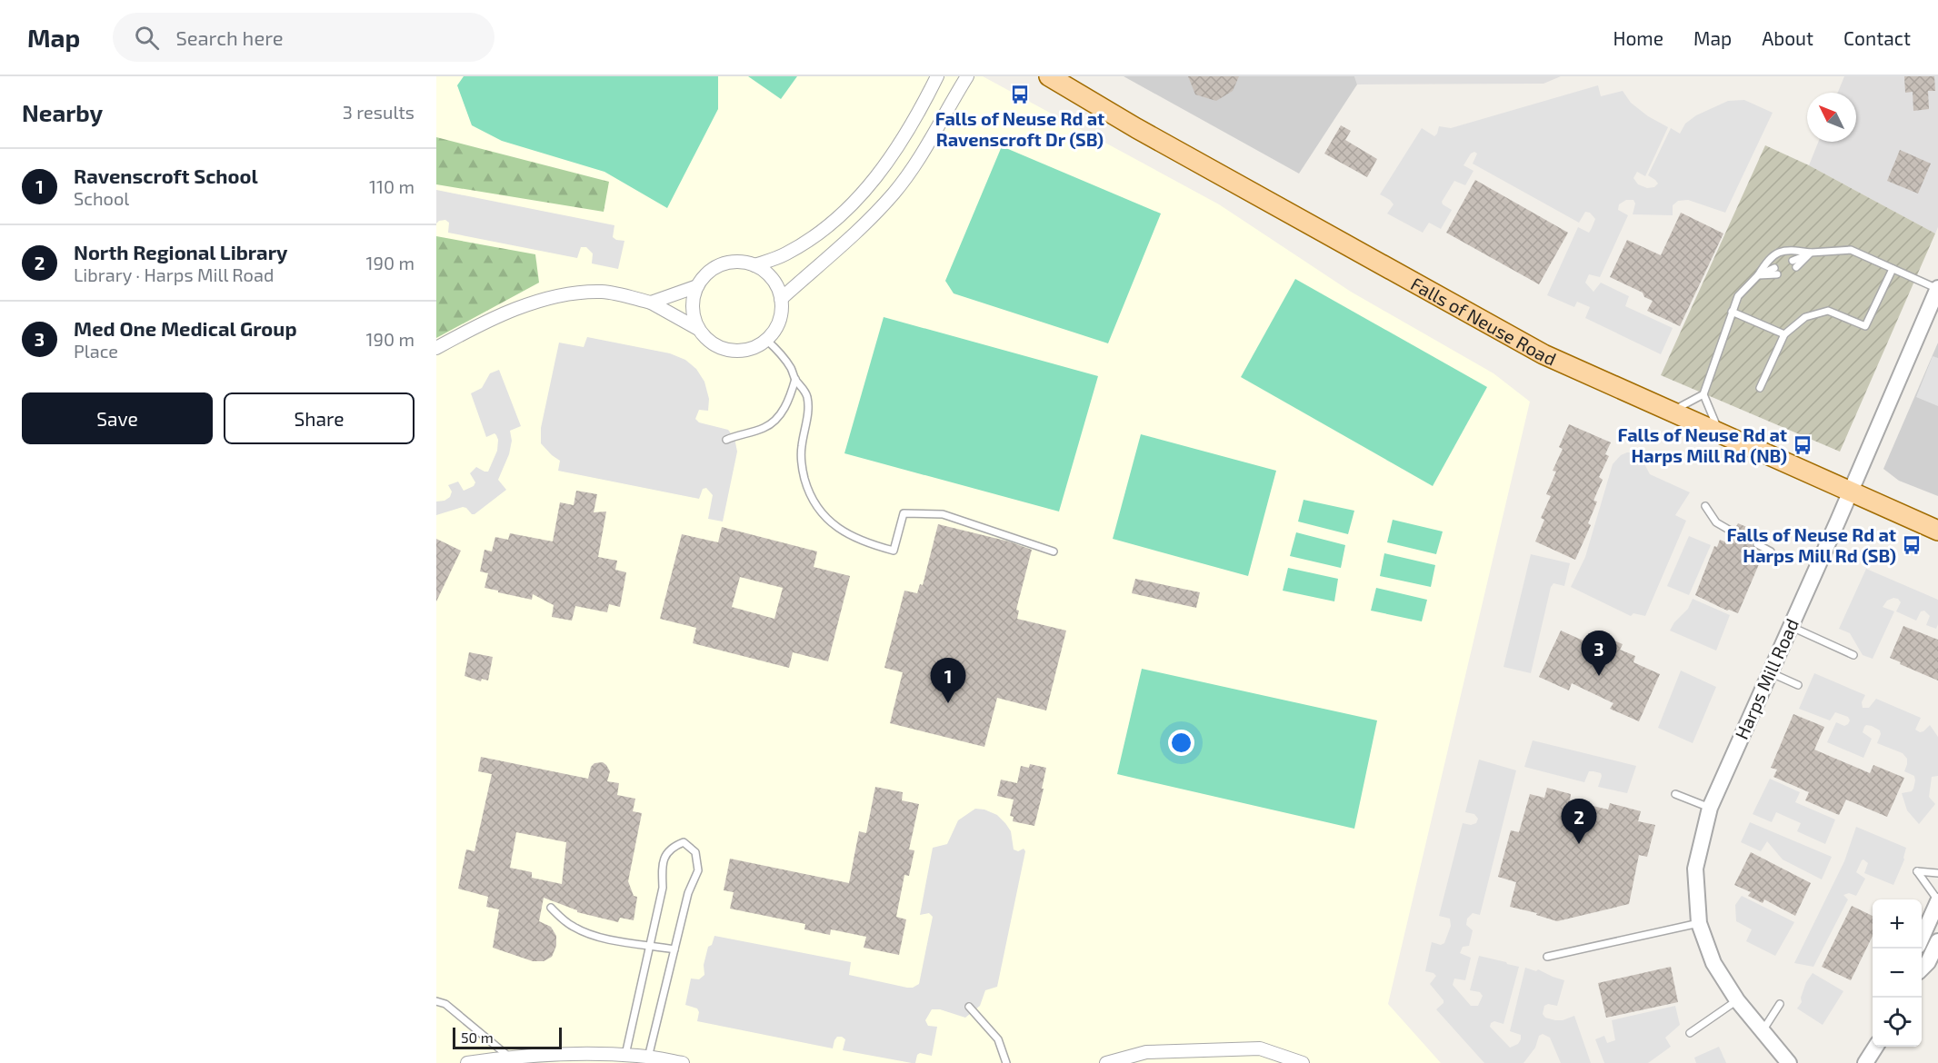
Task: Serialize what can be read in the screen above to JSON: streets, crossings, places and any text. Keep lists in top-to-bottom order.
{
  "streets": {
    "main road": ["Falls of Neuse Road"],
    "street": ["Harps Mill Road"]
  },
  "crossings": [
    ["Falls of Neuse Road", "Harps Mill Road"]
  ],
  "places": {
    "bus stop": ["Falls of Neuse Rd at Ravenscroft Dr (SB)", "Falls of Neuse Rd at Harps Mill Rd (NB)", "Falls of Neuse Rd at Harps Mill Rd (SB)"]
  },
  "scale_bar": "50 m",
  "north": "top left",
  "page": {
    "header": "Map",
    "search": "Search here",
    "nav": [
      "Home",
      "Map",
      "About",
      "Contact"
    ],
    "heading": ["Nearby", "3 results"],
    "list": [
      {
        "mark": "1",
        "name": "Ravenscroft School",
        "note": "School",
        "value": "110 m"
      },
      {
        "mark": "2",
        "name": "North Regional Library",
        "note": "Library · Harps Mill Road",
        "value": "190 m"
      },
      {
        "mark": "3",
        "name": "Med One Medical Group",
        "note": "Place",
        "value": "190 m"
      }
    ],
    "buttons": ["Save", "Share"],
    "pins": ["3", "1", "2"],
    "map_buttons": ["+", "−"],
    "scale": "50 m"
  }
}
